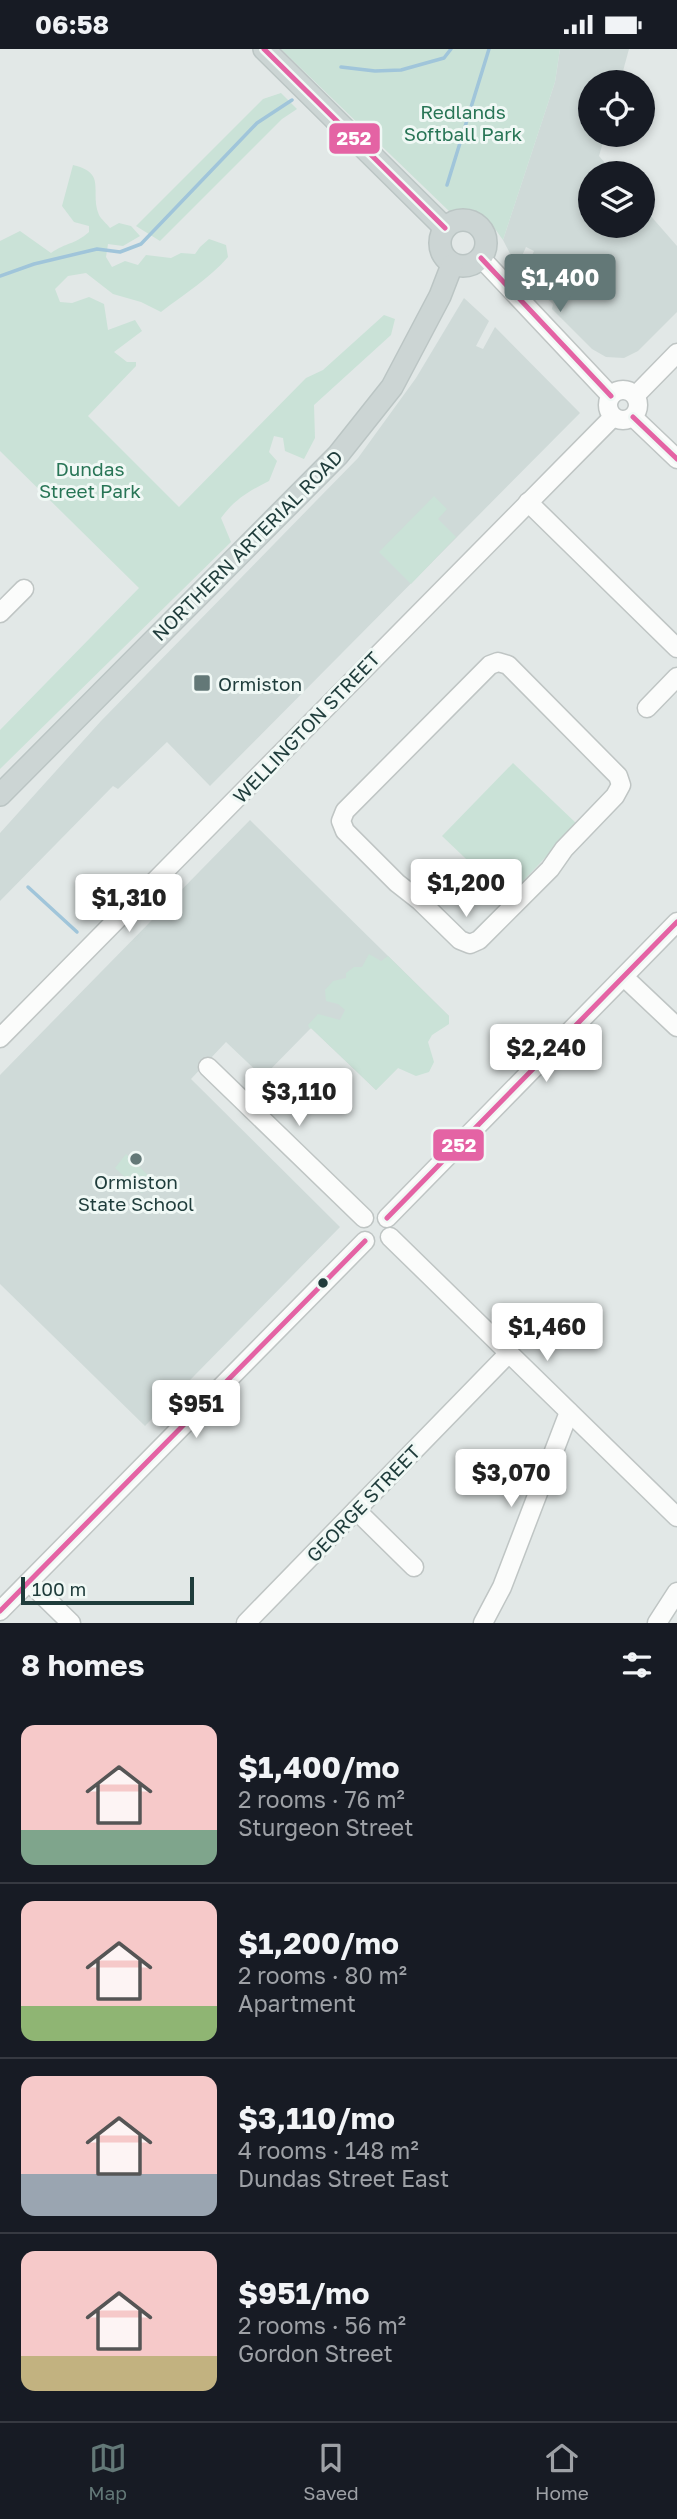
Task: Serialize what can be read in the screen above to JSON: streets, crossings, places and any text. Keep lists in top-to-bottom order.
{
  "streets": {
    "main road": ["NORTHERN ARTERIAL ROAD"],
    "street": ["WELLINGTON STREET", "GEORGE STREET"]
  },
  "parks": ["Redlands Softball Park", "Dundas Street Park"],
  "places": {
    "transit": ["Ormiston"],
    "other": ["Ormiston State School"]
  },
  "lines": ["transit line 252"],
  "scale_bar": "100 m",
  "page": {
    "status": "06:58",
    "price": [
      "$1,400",
      "$1,200",
      "$1,310",
      "$2,240",
      "$3,110",
      "$1,460",
      "$951",
      "$3,070"
    ],
    "scale": "100 m",
    "heading": "8 homes",
    "list": [
      {
        "name": "$1,400/mo",
        "note": "2 rooms · 76 m² · Sturgeon Street"
      },
      {
        "name": "$1,200/mo",
        "note": "2 rooms · 80 m² · Apartment"
      },
      {
        "name": "$3,110/mo",
        "note": "4 rooms · 148 m² · Dundas Street East"
      },
      {
        "name": "$951/mo",
        "note": "2 rooms · 56 m² · Gordon Street"
      }
    ],
    "tabs": ["Map", "Saved", "Home"]
  }
}
